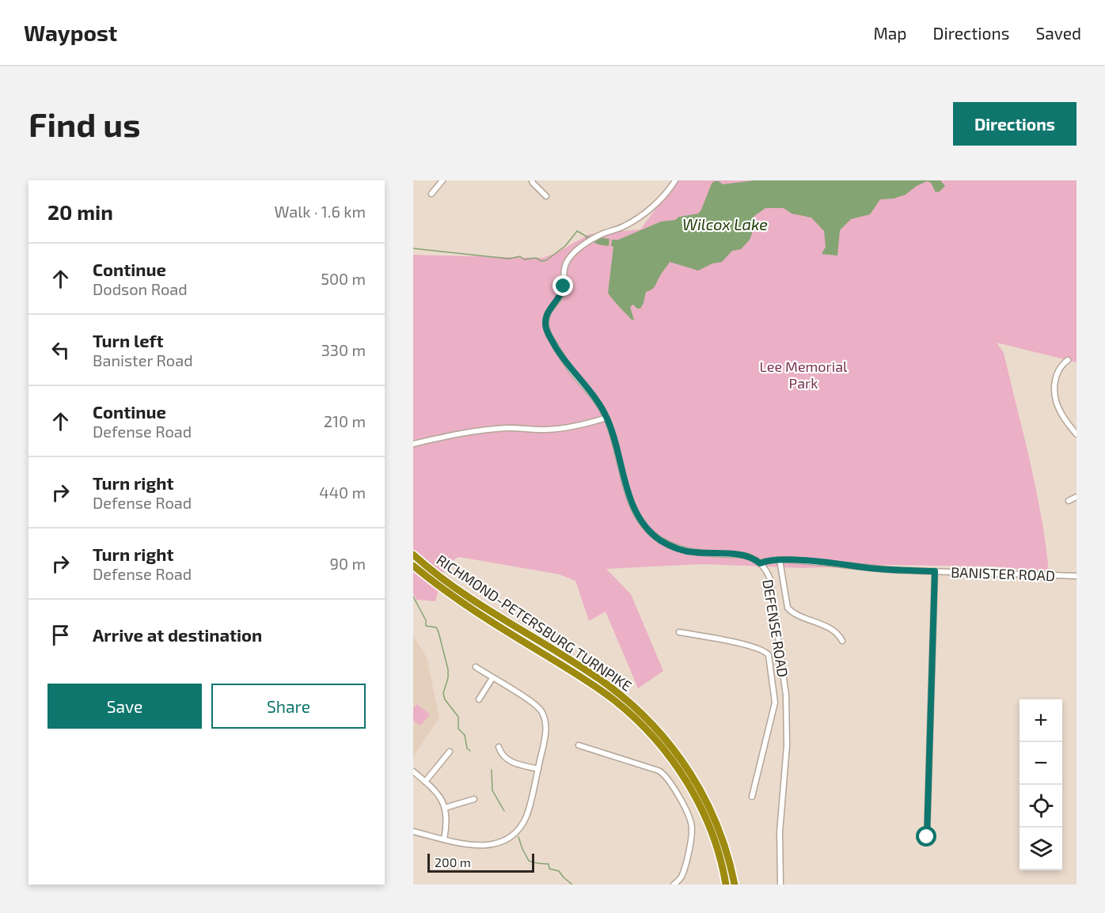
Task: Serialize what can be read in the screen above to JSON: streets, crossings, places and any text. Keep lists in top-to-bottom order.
{
  "streets": {
    "highway": ["RICHMOND-PETERSBURG TURNPIKE"],
    "street": ["BANISTER ROAD", "DEFENSE ROAD"]
  },
  "crossings": [
    ["BANISTER ROAD", "DEFENSE ROAD"]
  ],
  "water": ["Wilcox Lake"],
  "parks": ["Lee Memorial Park"],
  "scale_bar": "200 m",
  "page": {
    "header": "Waypost",
    "nav": ["Map", "Directions", "Saved"],
    "buttons": [
      "Directions",
      ["Save", "Share"]
    ],
    "title": "Find us",
    "heading": ["20 min", "Walk · 1.6 km"],
    "list": [
      ["Continue", "Dodson Road", "500 m"],
      ["Turn left", "Banister Road", "330 m"],
      ["Continue", "Defense Road", "210 m"],
      ["Turn right", "Defense Road", "440 m"],
      ["Turn right", "Defense Road", "90 m"],
      "Arrive at destination"
    ],
    "map_buttons": ["+", "−"],
    "scale": "200 m"
  }
}
